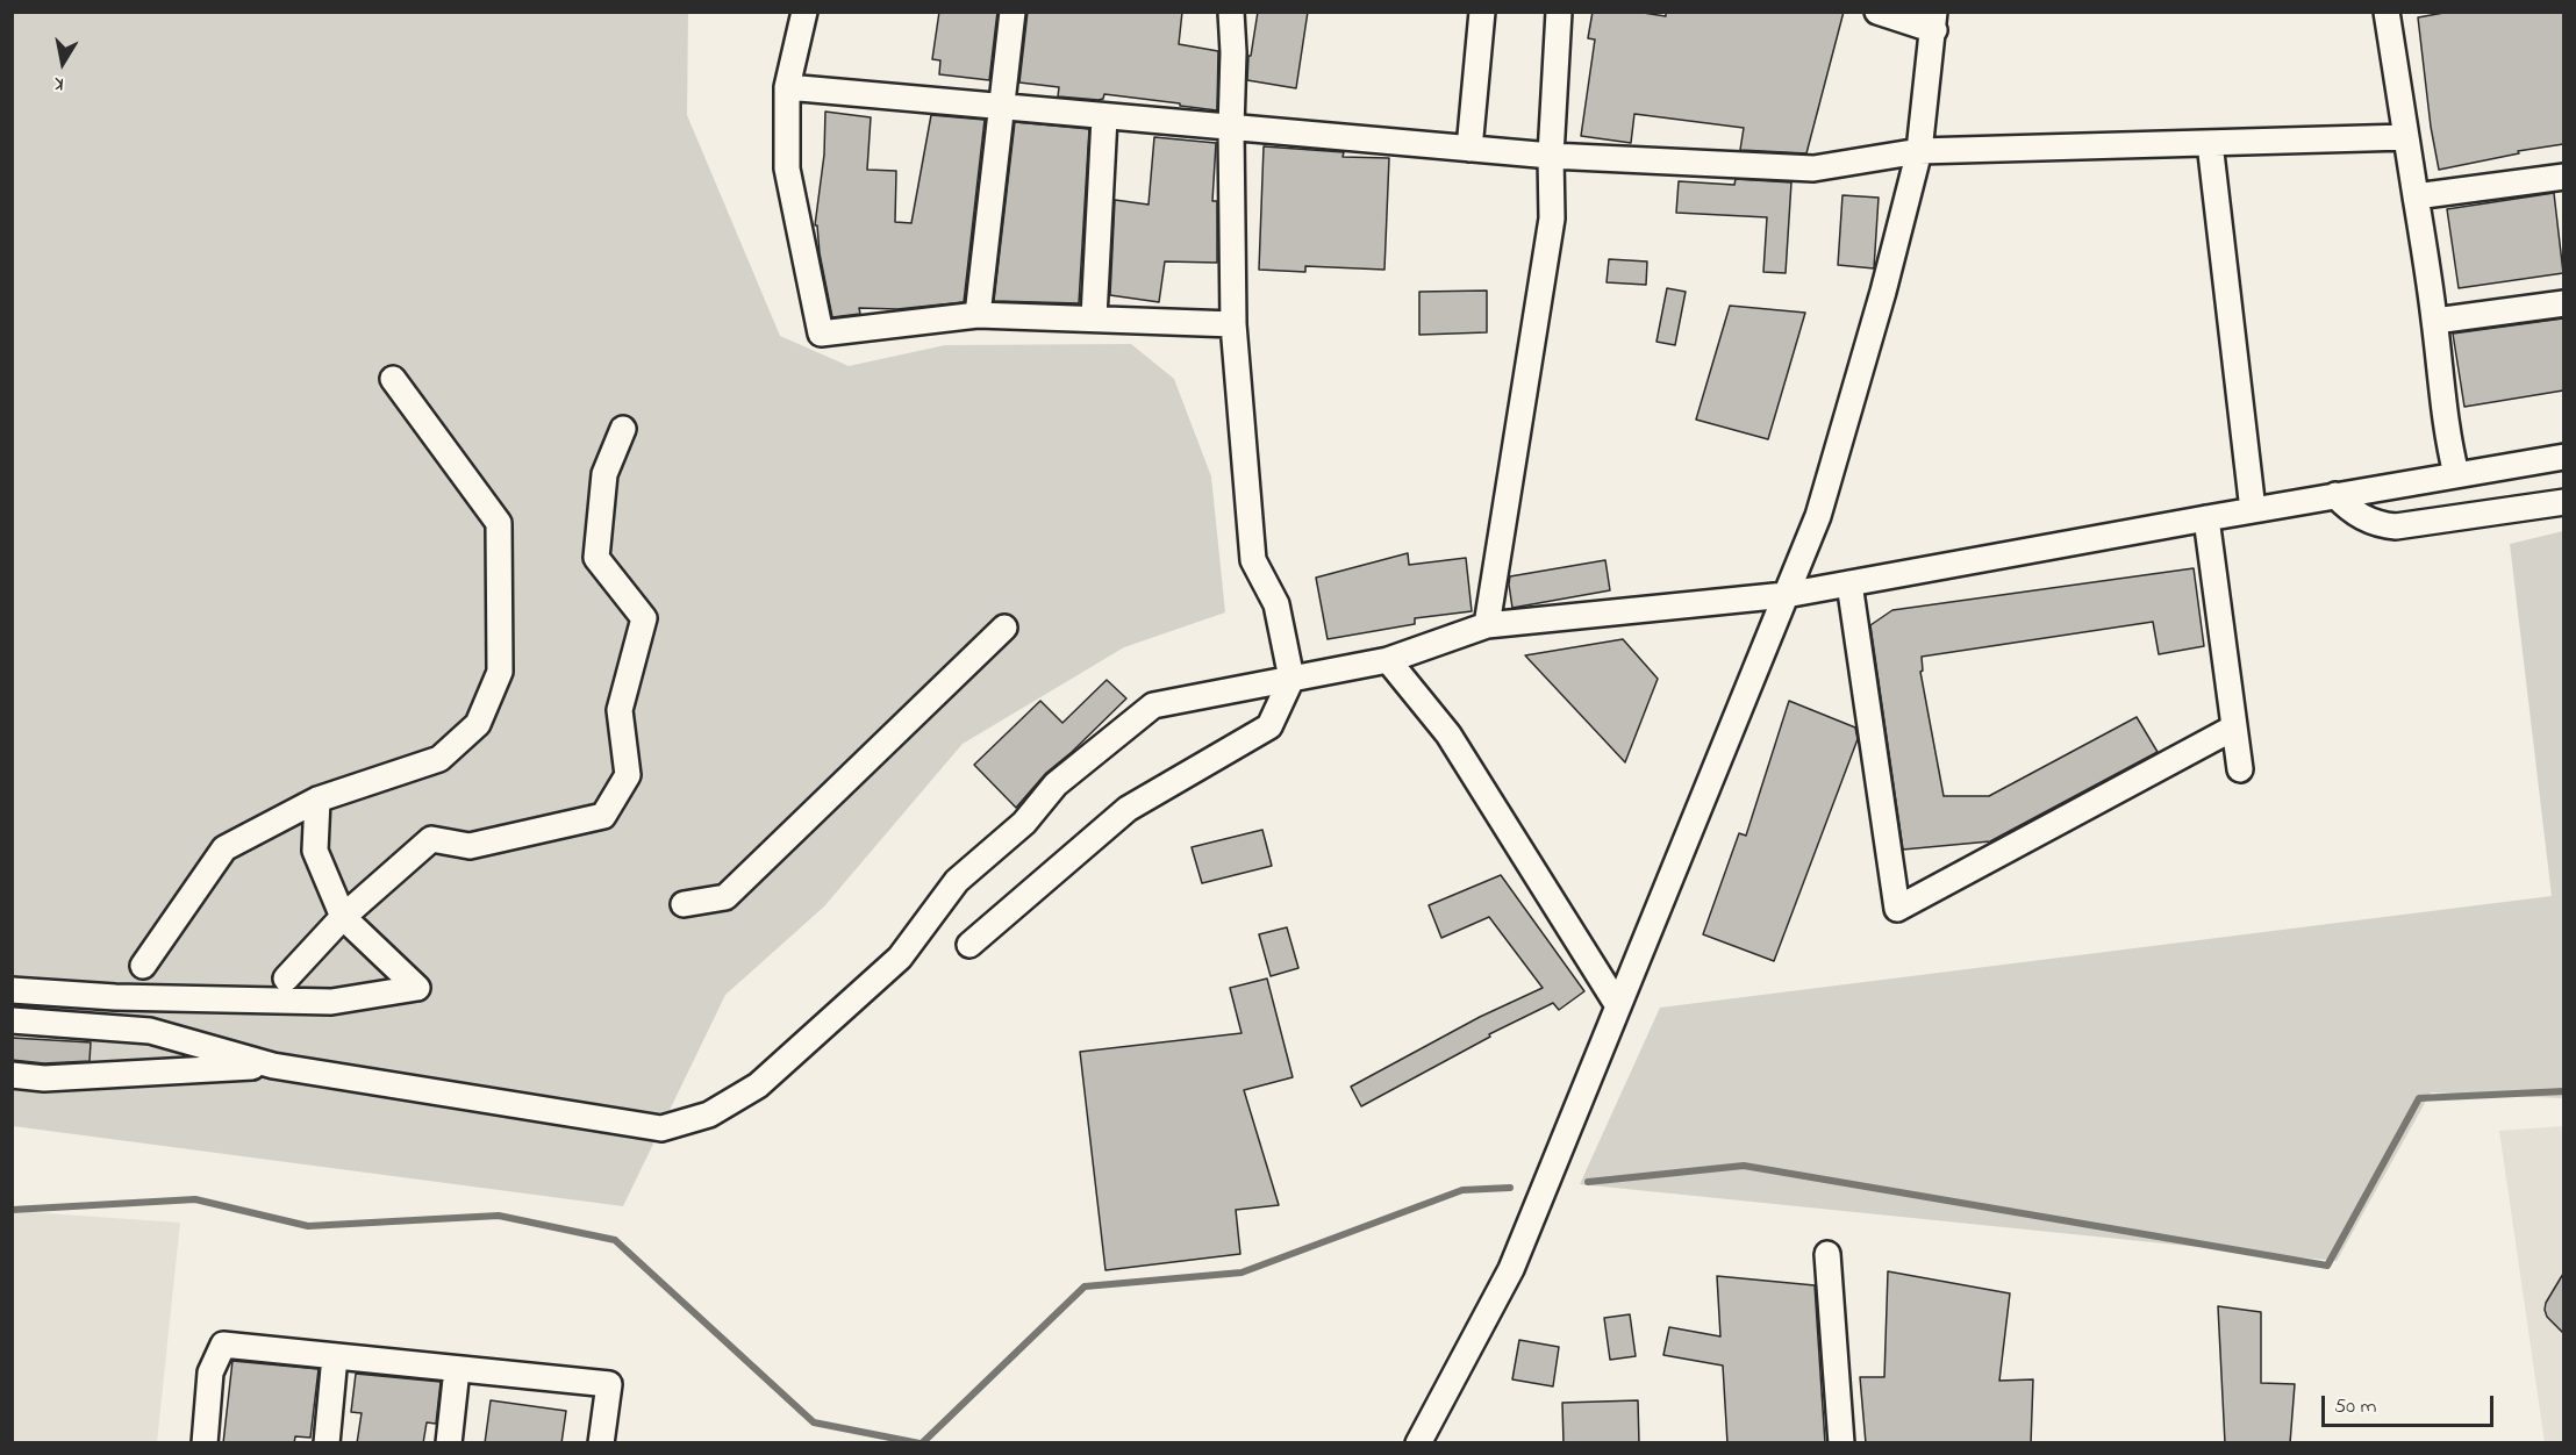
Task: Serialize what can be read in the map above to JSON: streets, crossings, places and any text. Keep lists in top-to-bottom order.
{
  "scale_bar": "50 m",
  "north": "bottom"
}
